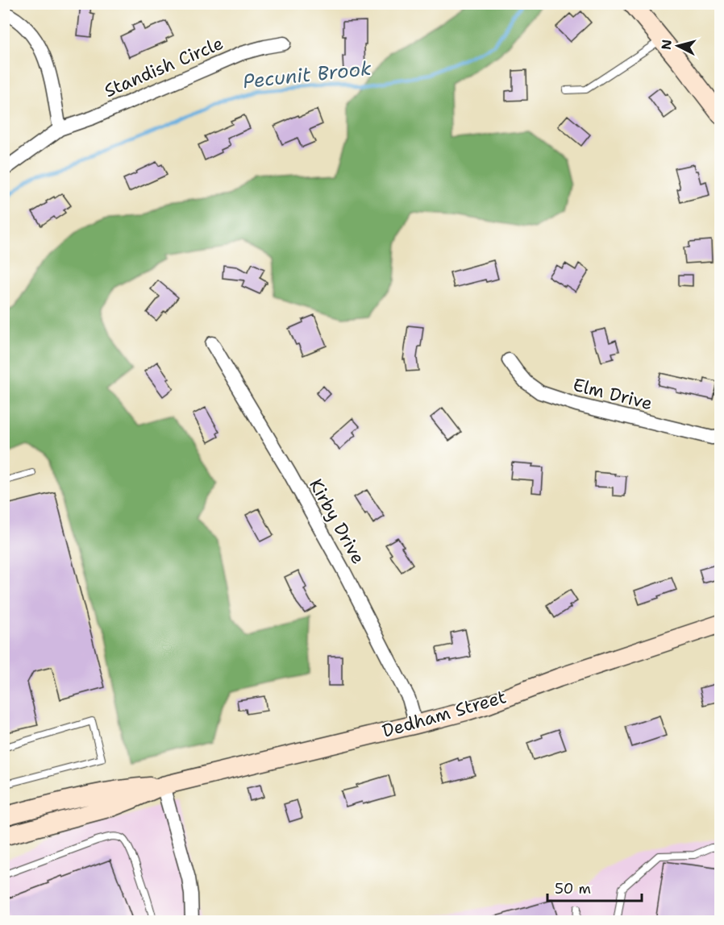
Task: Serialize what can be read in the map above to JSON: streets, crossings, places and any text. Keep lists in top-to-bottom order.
{
  "streets": {
    "main road": ["Dedham Street"],
    "street": ["Standish Circle", "Elm Drive", "Kirby Drive"]
  },
  "crossings": [
    ["Kirby Drive", "Dedham Street"]
  ],
  "water": ["Pecunit Brook"],
  "scale_bar": "50 m",
  "north": "left"
}
